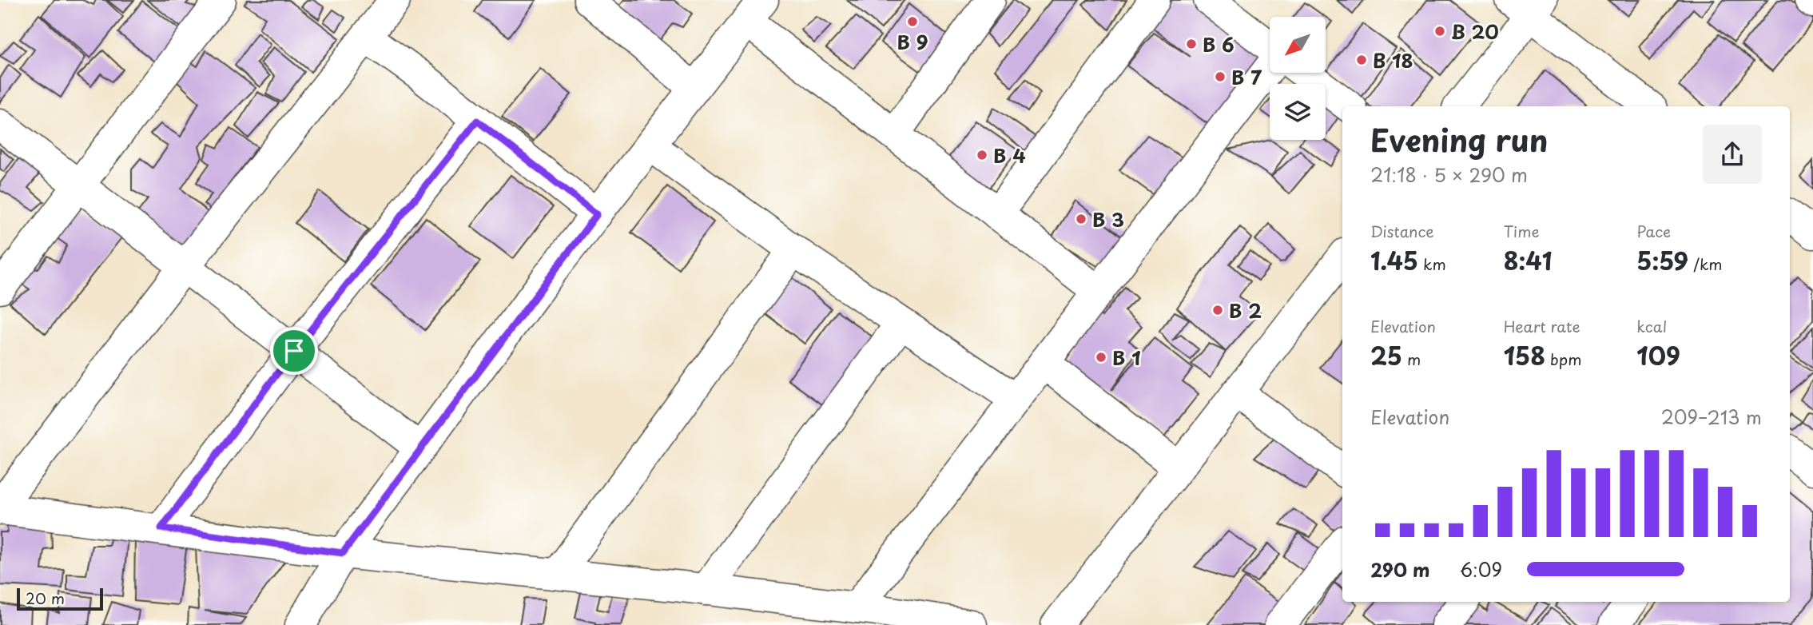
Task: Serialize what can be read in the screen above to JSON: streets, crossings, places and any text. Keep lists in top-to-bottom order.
{
  "places": [
    "B 9",
    "B 20",
    "B 6",
    "B 18",
    "B 7",
    "B 4",
    "B 3",
    "B 2",
    "B 1"
  ],
  "scale_bar": "20 m",
  "north": "bottom left",
  "page": {
    "heading": ["Evening run", "21:18 · 5 × 290 m"],
    "stats": [
      ["Distance", "1.45 km"],
      ["Time", "8:41"],
      ["Pace", "5:59 /km"],
      ["Elevation", "25 m"],
      ["Heart rate", "158 bpm"],
      ["kcal", "109"]
    ],
    "chart": ["Elevation", "209–213 m"],
    "list": [
      {
        "name": "290 m",
        "note": "6:09"
      }
    ],
    "scale": "20 m"
  }
}
